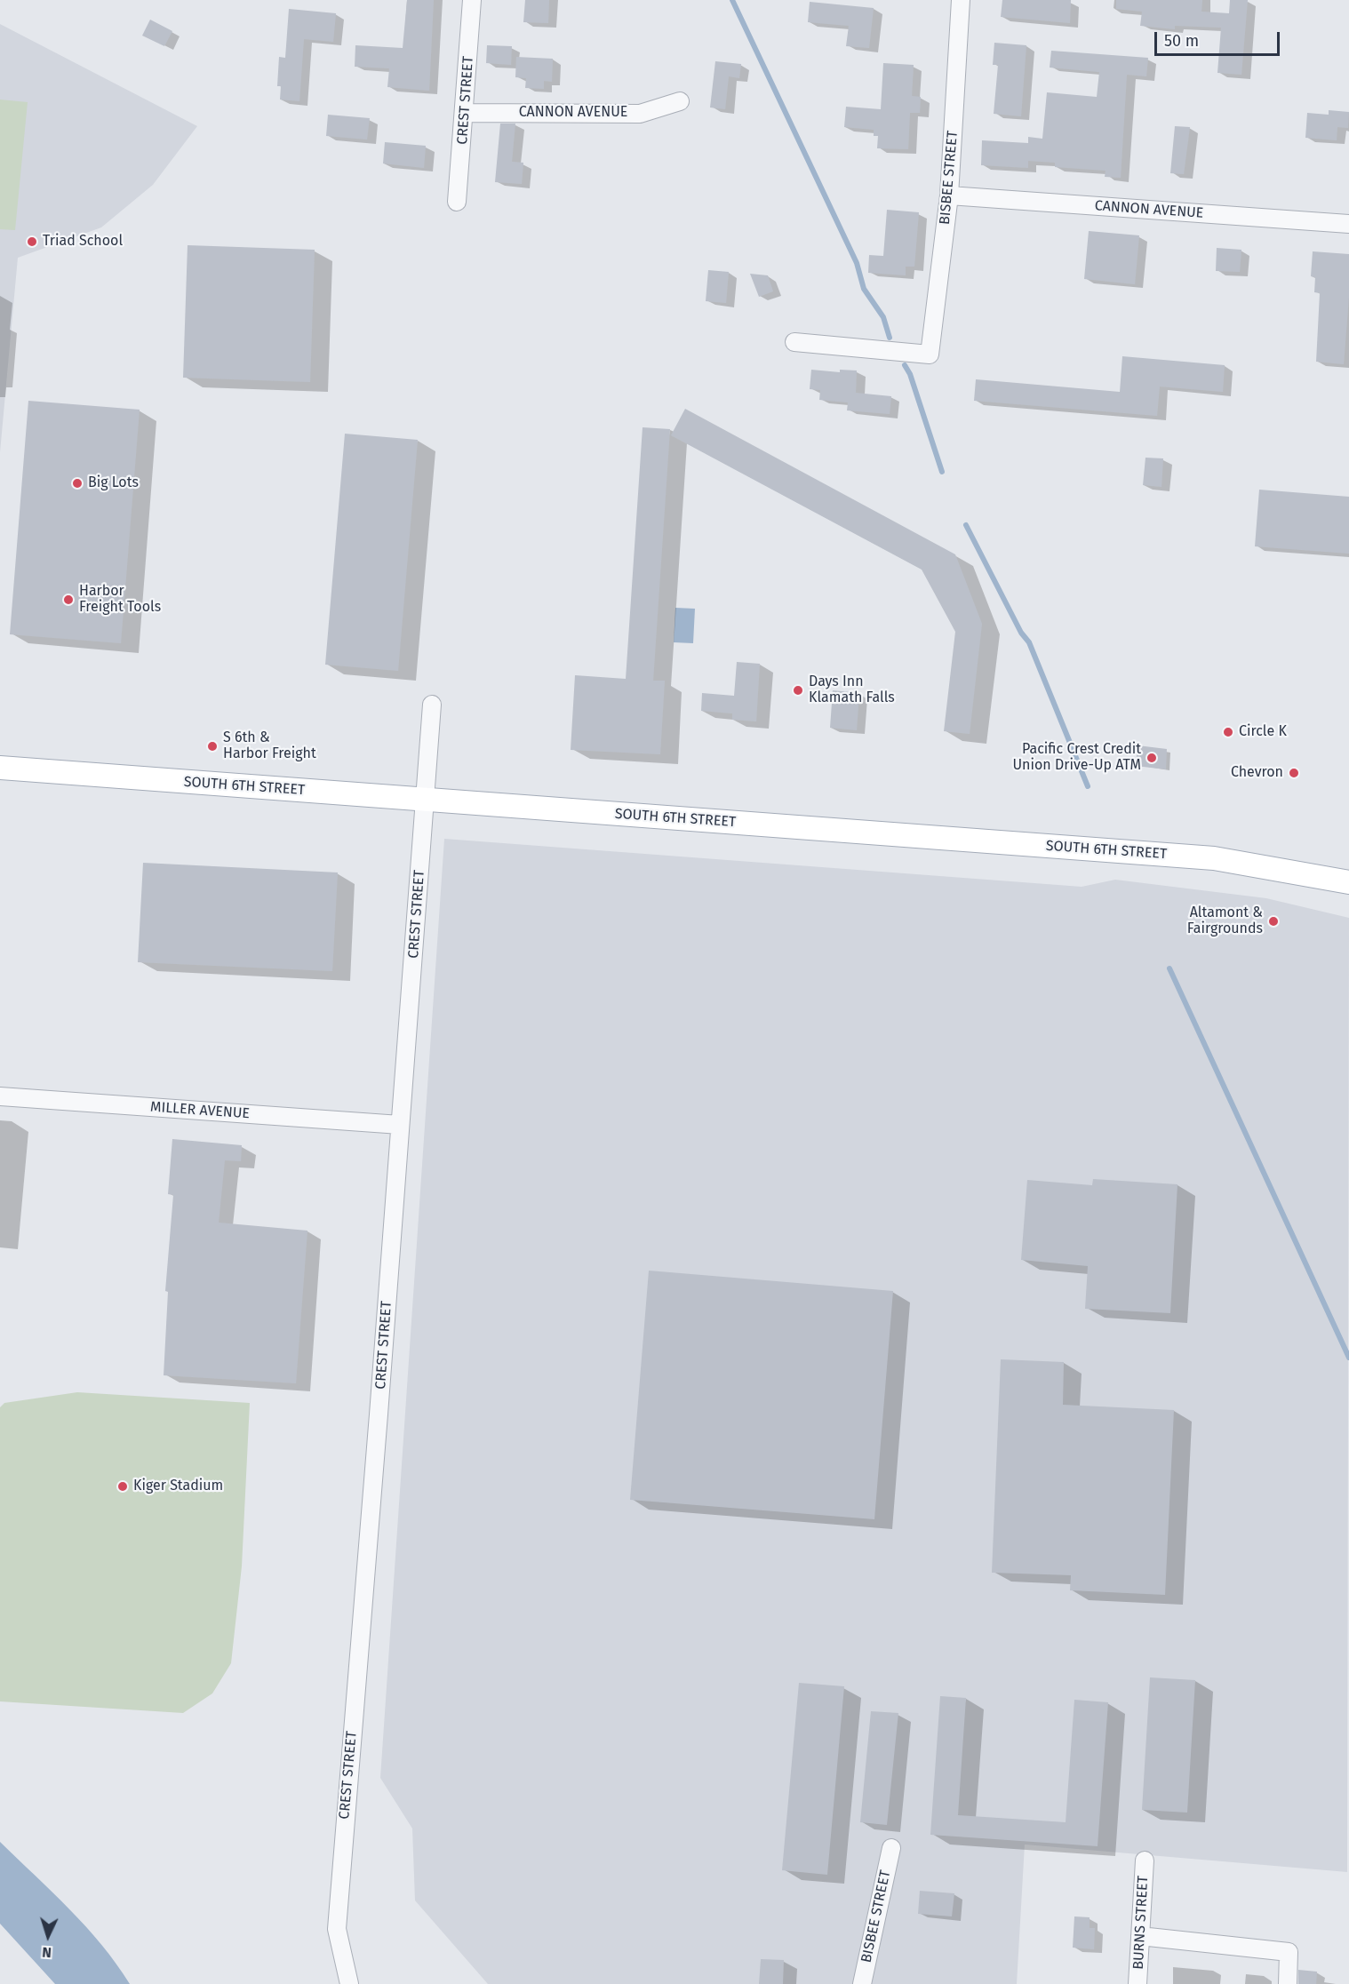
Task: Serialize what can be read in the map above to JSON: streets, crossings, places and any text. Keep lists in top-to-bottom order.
{
  "streets": {
    "main road": ["SOUTH 6TH STREET"],
    "street": [
      "CREST STREET",
      "CANNON AVENUE",
      "BISBEE STREET",
      "MILLER AVENUE",
      "BURNS STREET"
    ]
  },
  "crossings": [
    ["CREST STREET", "CANNON AVENUE"],
    ["CREST STREET", "SOUTH 6TH STREET"],
    ["CREST STREET", "MILLER AVENUE"],
    ["CANNON AVENUE", "BISBEE STREET"]
  ],
  "places": [
    "Triad School",
    "Big Lots",
    "Harbor Freight Tools",
    "Days Inn Klamath Falls",
    "Circle K",
    "S 6th & Harbor Freight",
    "Pacific Crest Credit Union Drive-Up ATM",
    "Chevron",
    "Altamont & Fairgrounds",
    "Kiger Stadium"
  ],
  "scale_bar": "50 m",
  "north": "bottom"
}
